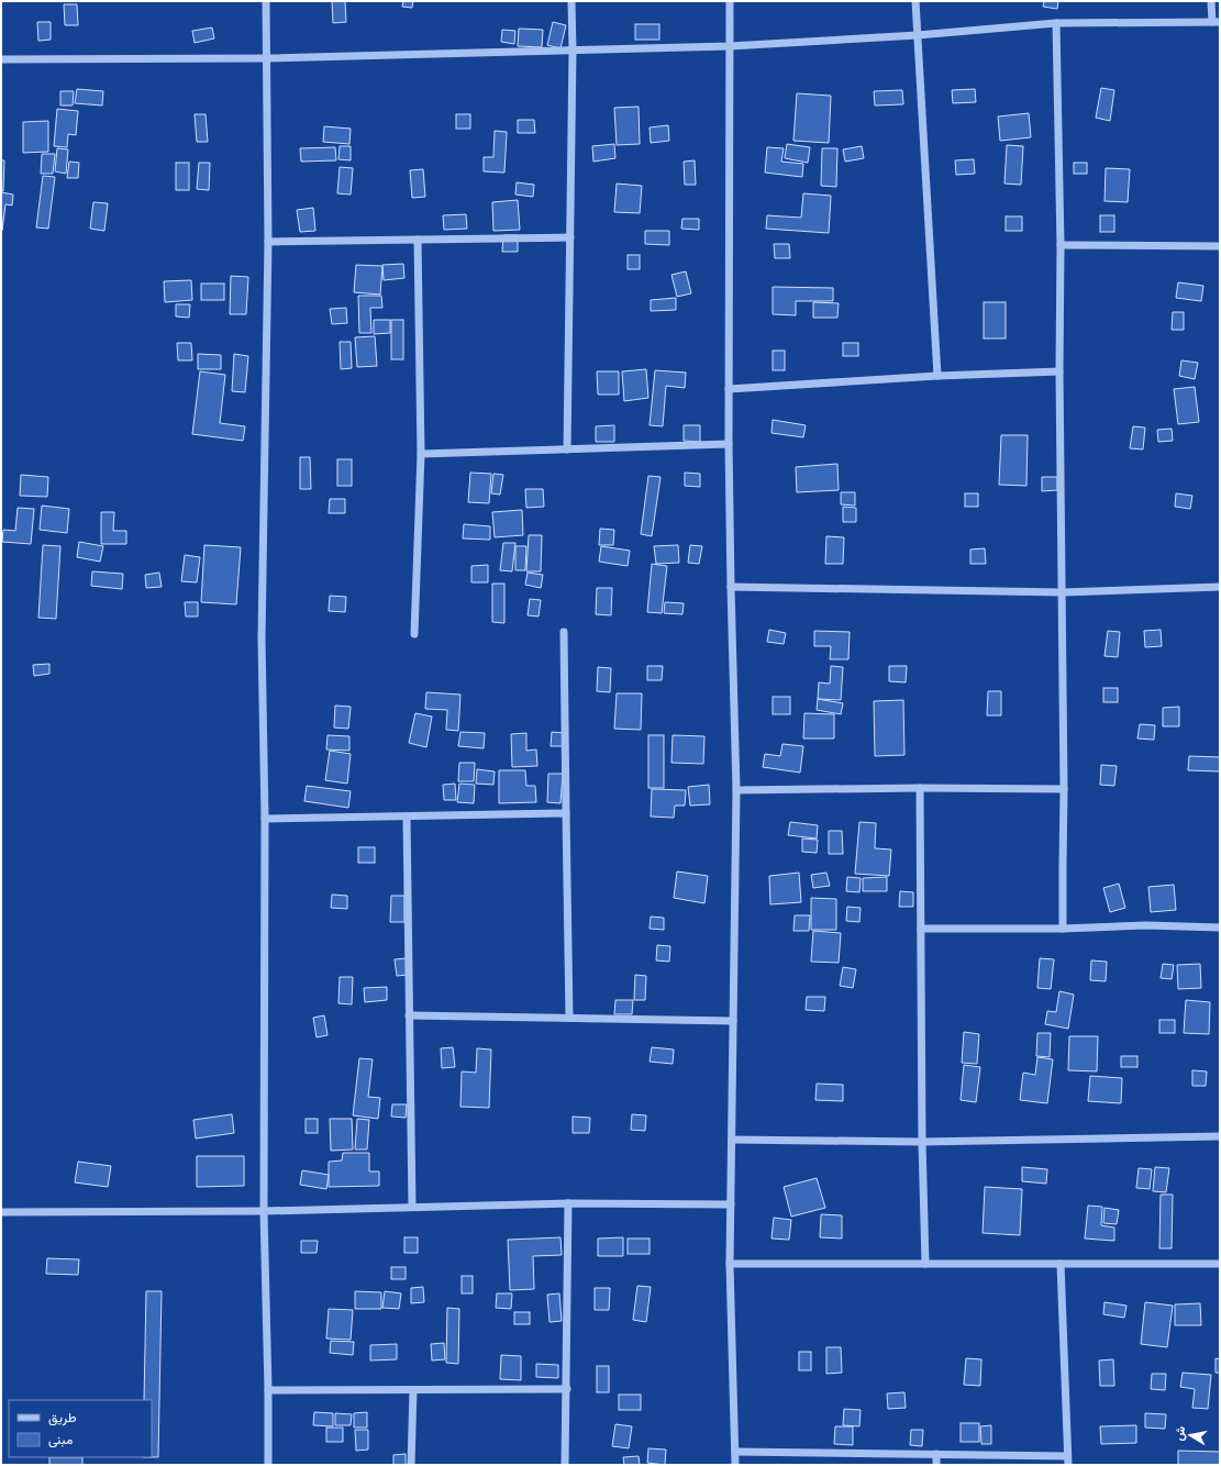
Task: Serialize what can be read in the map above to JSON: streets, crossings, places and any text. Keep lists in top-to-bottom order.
{
  "legend": ["طريق", "مبنى"],
  "north": "left"
}
